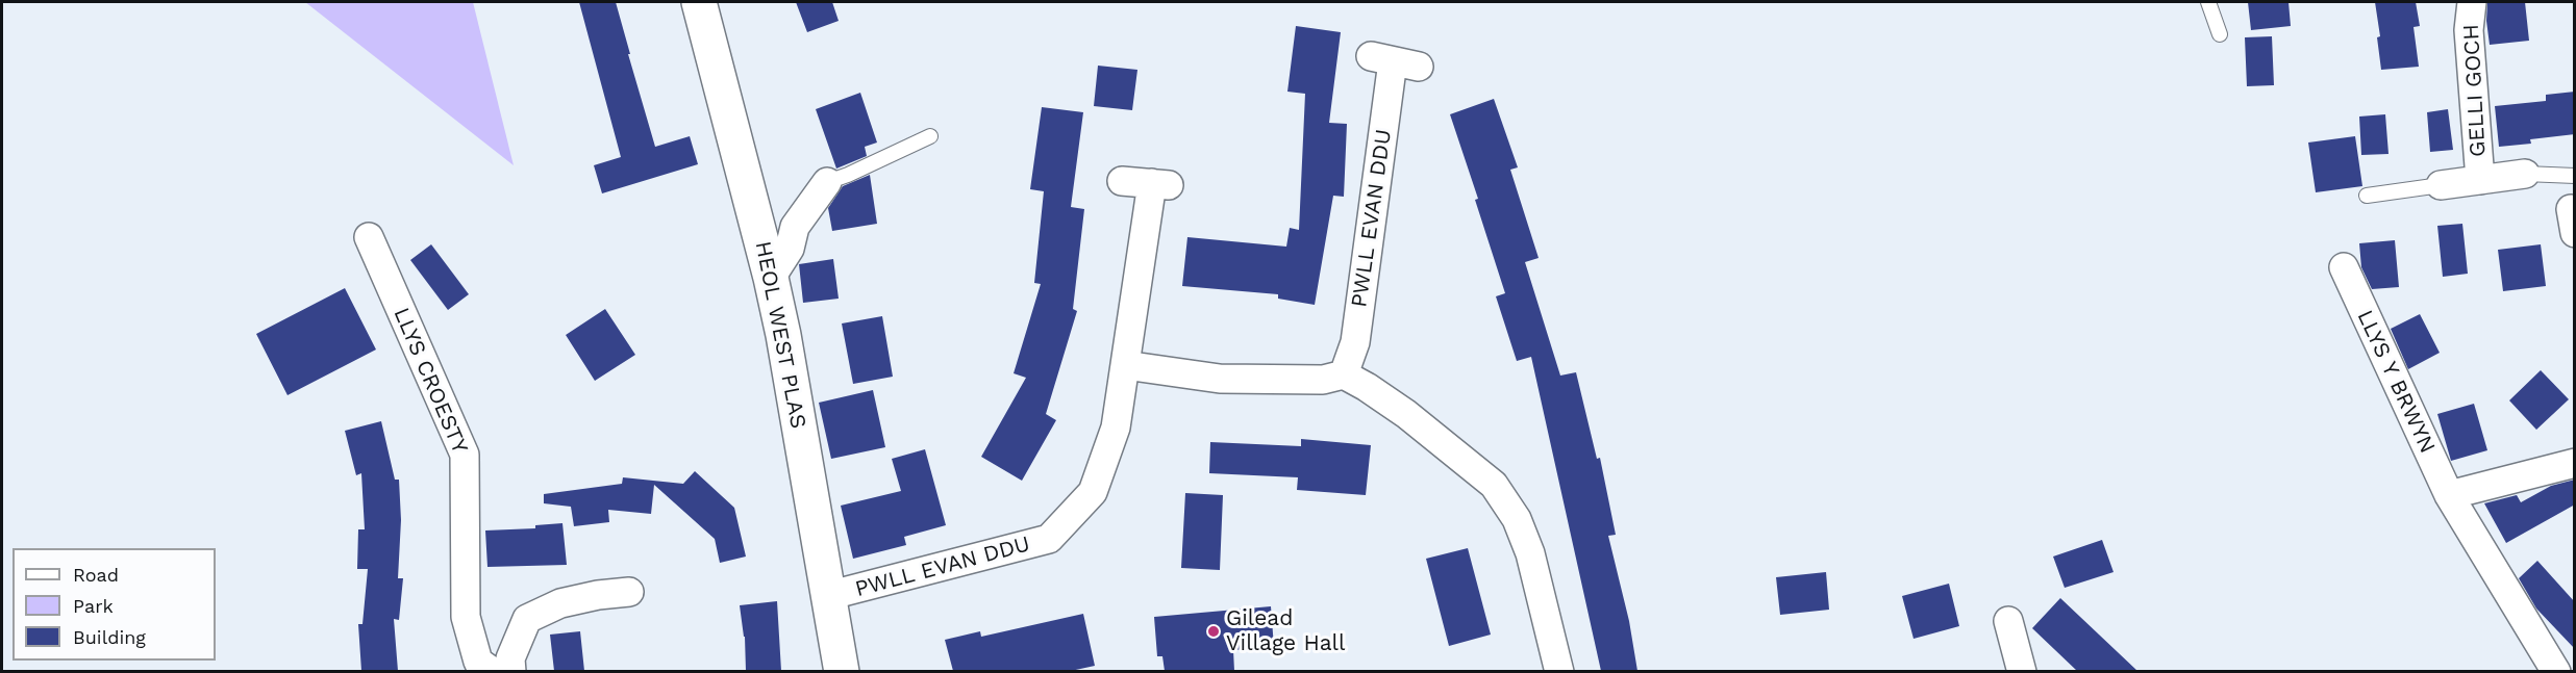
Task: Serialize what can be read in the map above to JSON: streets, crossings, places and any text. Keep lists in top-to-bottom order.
{
  "streets": {
    "street": [
      "GELLI GOCH",
      "PWLL EVAN DDU",
      "HEOL WEST PLAS",
      "LLYS CROESTY",
      "LLYS Y BRWYN"
    ]
  },
  "crossings": [
    ["PWLL EVAN DDU", "HEOL WEST PLAS"]
  ],
  "places": ["Gilead Village Hall"],
  "legend": ["Road", "Park", "Building"]
}
